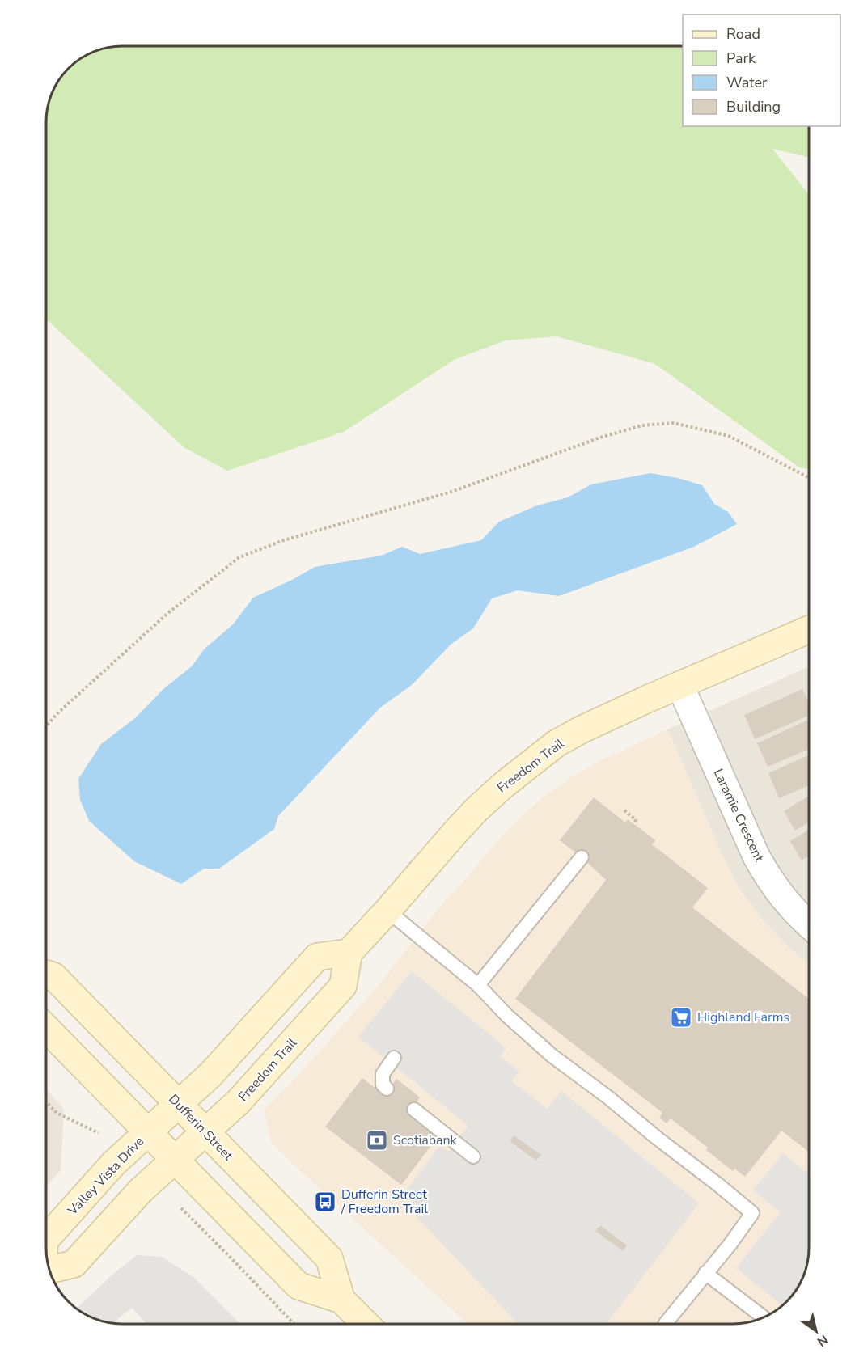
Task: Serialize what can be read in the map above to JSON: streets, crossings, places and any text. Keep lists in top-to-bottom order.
{
  "streets": {
    "street": [
      "Freedom Trail",
      "Laramie Crescent",
      "Dufferin Street",
      "Valley Vista Drive"
    ]
  },
  "crossings": [
    ["Freedom Trail", "Laramie Crescent"],
    ["Freedom Trail", "Dufferin Street"],
    ["Freedom Trail", "Valley Vista Drive"],
    ["Dufferin Street", "Valley Vista Drive"]
  ],
  "places": {
    "supermarket": ["Highland Farms"],
    "bank": ["Scotiabank"],
    "bus stop": ["Dufferin Street / Freedom Trail"]
  },
  "legend": [
    "Road",
    "Park",
    "Water",
    "Building"
  ],
  "north": "bottom right"
}
